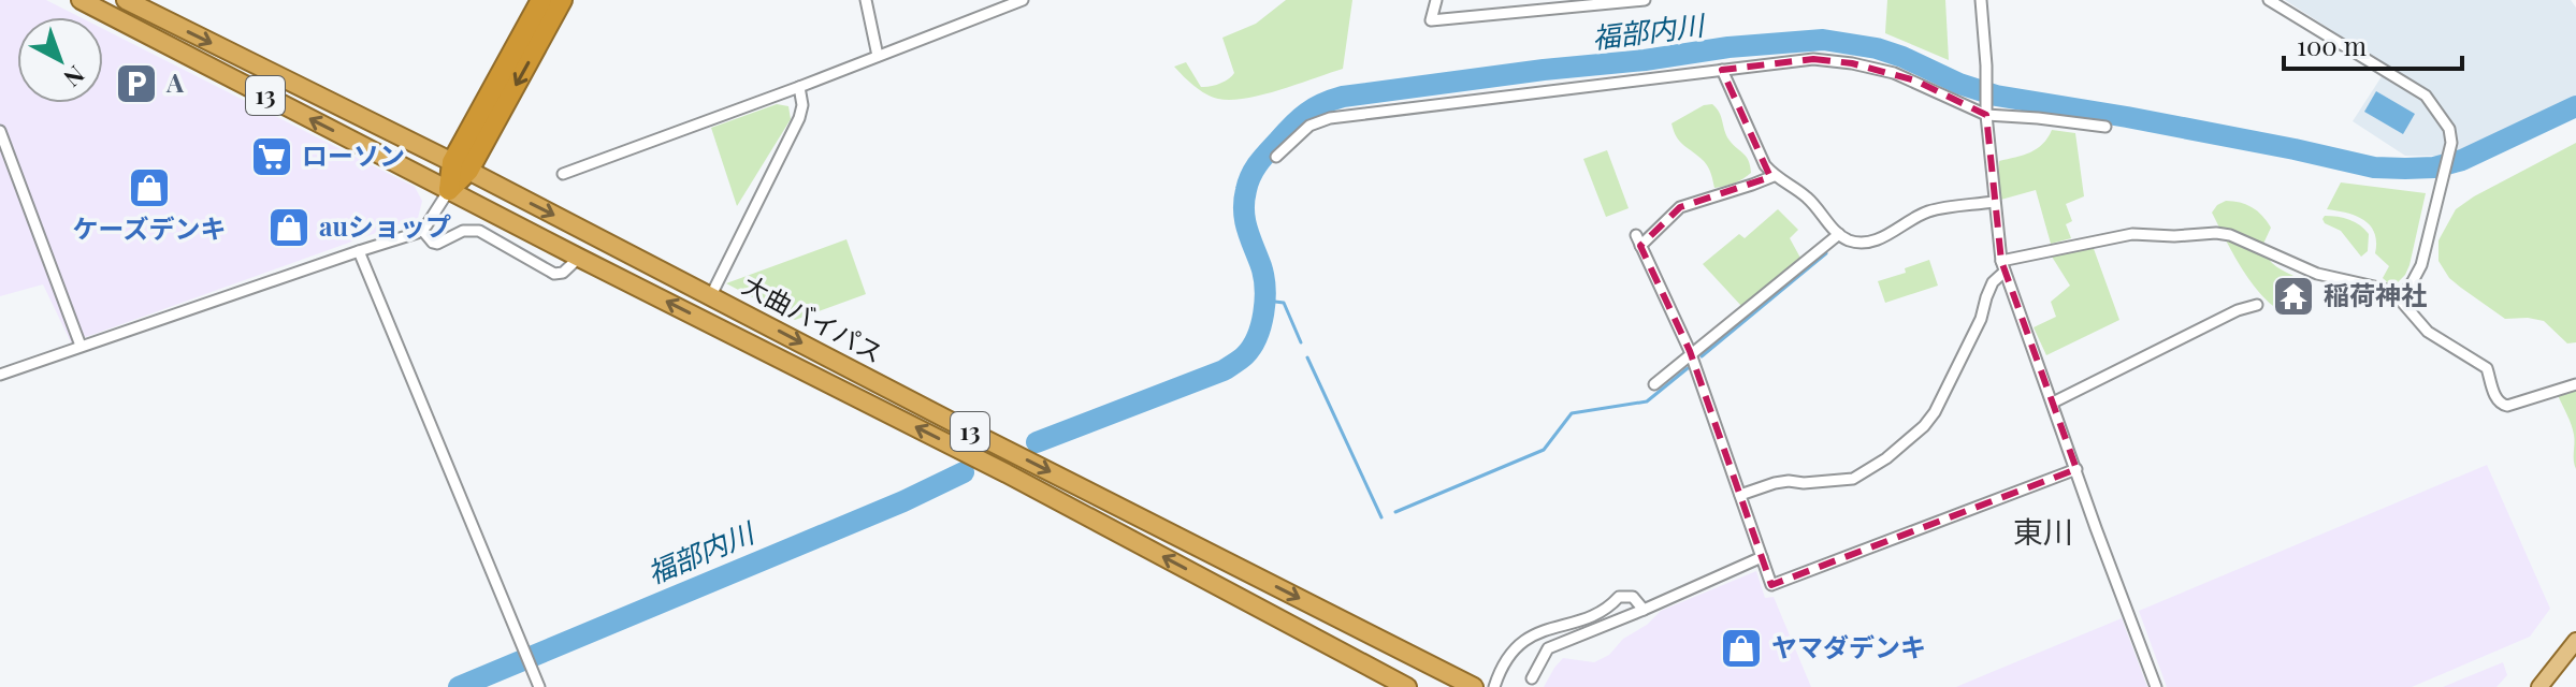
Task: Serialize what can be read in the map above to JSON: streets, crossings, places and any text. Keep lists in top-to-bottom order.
{
  "streets": {
    "highway": ["13", "大曲バイパス"]
  },
  "districts": ["東川"],
  "water": ["福部内川"],
  "places": {
    "parking": ["A"],
    "supermarket": ["ローソン"],
    "shop": ["ケーズデンキ", "auショップ", "ヤマダデンキ"],
    "temple": ["稲荷神社"]
  },
  "scale_bar": "100 m",
  "north": "bottom right"
}
